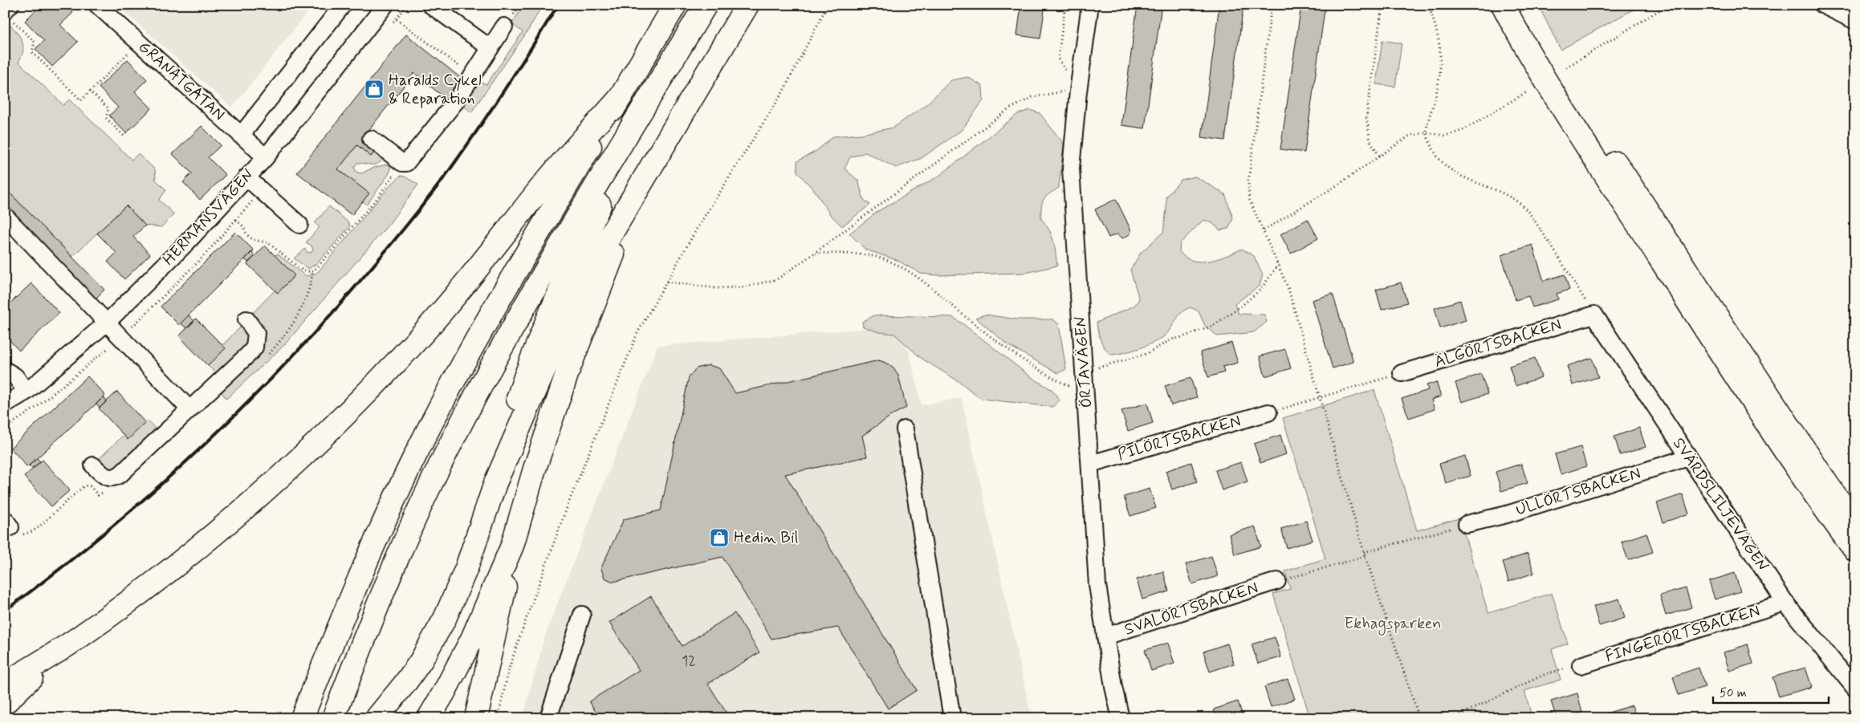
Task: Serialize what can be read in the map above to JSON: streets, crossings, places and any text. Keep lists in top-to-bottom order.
{
  "streets": {
    "street": [
      "GRANATGATAN",
      "HERMANSVÄGEN",
      "ÄLGÖRTSBACKEN",
      "ÖRTAVÄGEN",
      "PILÖRTSBACKEN",
      "ULLÖRTSBACKEN",
      "SVÄRDSLILJEVÄGEN",
      "SVALÖRTSBACKEN",
      "FINGERÖRTSBACKEN"
    ]
  },
  "crossings": [
    ["GRANATGATAN", "HERMANSVÄGEN"],
    ["ÄLGÖRTSBACKEN", "SVÄRDSLILJEVÄGEN"],
    ["ÖRTAVÄGEN", "PILÖRTSBACKEN"],
    ["ÖRTAVÄGEN", "SVALÖRTSBACKEN"],
    ["ULLÖRTSBACKEN", "SVÄRDSLILJEVÄGEN"],
    ["SVÄRDSLILJEVÄGEN", "FINGERÖRTSBACKEN"]
  ],
  "parks": ["Ekhagsparken"],
  "places": {
    "shop": ["Haralds Cykel & Reparation", "Hedin Bil"]
  },
  "house_numbers": ["12"],
  "scale_bar": "50 m"
}
